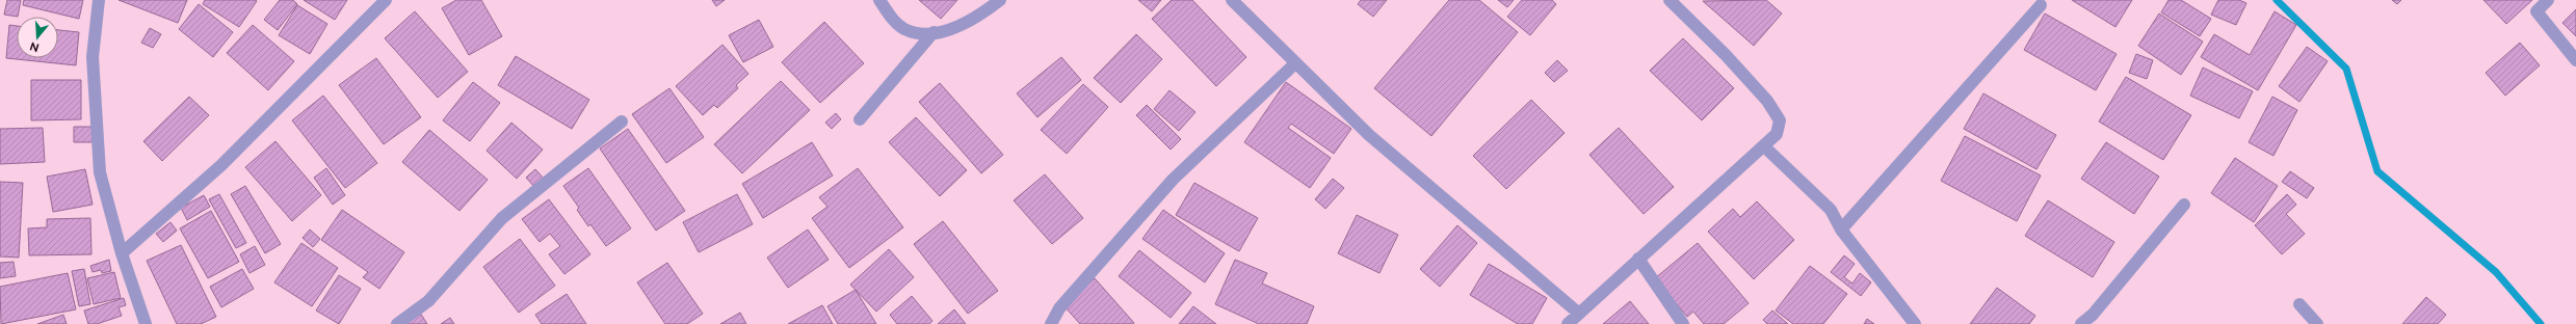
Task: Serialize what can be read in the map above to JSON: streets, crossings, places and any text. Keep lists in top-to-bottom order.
{
  "north": "bottom"
}
